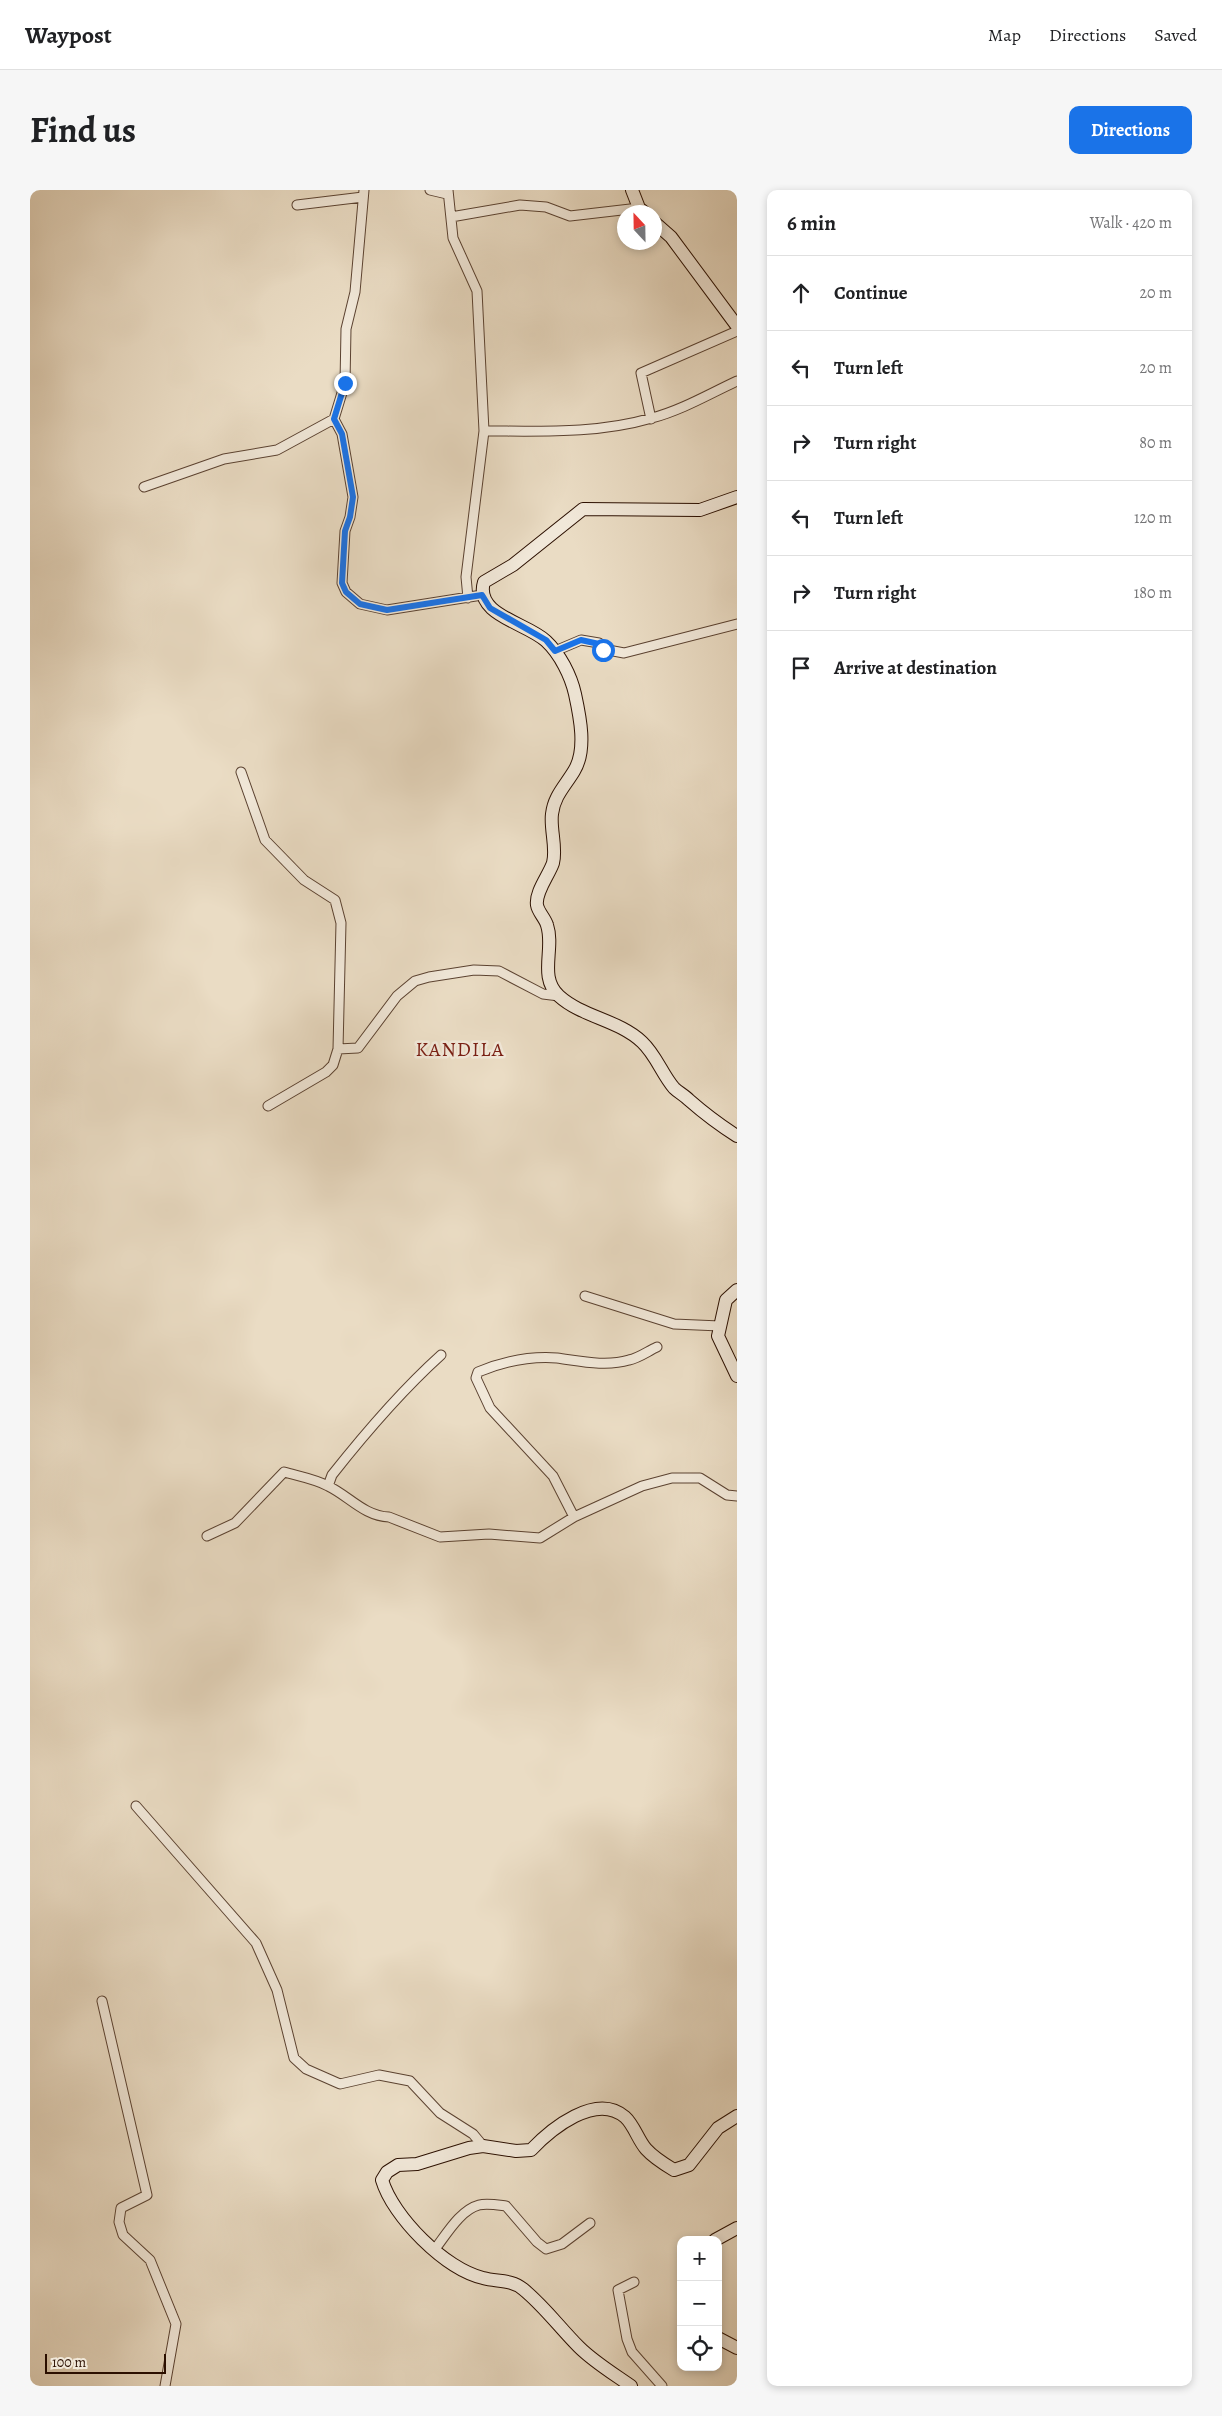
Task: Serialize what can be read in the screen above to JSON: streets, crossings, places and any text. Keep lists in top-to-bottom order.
{
  "districts": ["KANDILA"],
  "scale_bar": "100 m",
  "north": "top",
  "page": {
    "header": "Waypost",
    "nav": ["Map", "Directions", "Saved"],
    "title": "Find us",
    "buttons": "Directions",
    "heading": ["6 min", "Walk · 420 m"],
    "list": [
      ["Continue", "20 m"],
      ["Turn left", "20 m"],
      ["Turn right", "80 m"],
      ["Turn left", "120 m"],
      ["Turn right", "180 m"],
      "Arrive at destination"
    ],
    "map_buttons": ["+", "−"],
    "scale": "100 m"
  }
}
